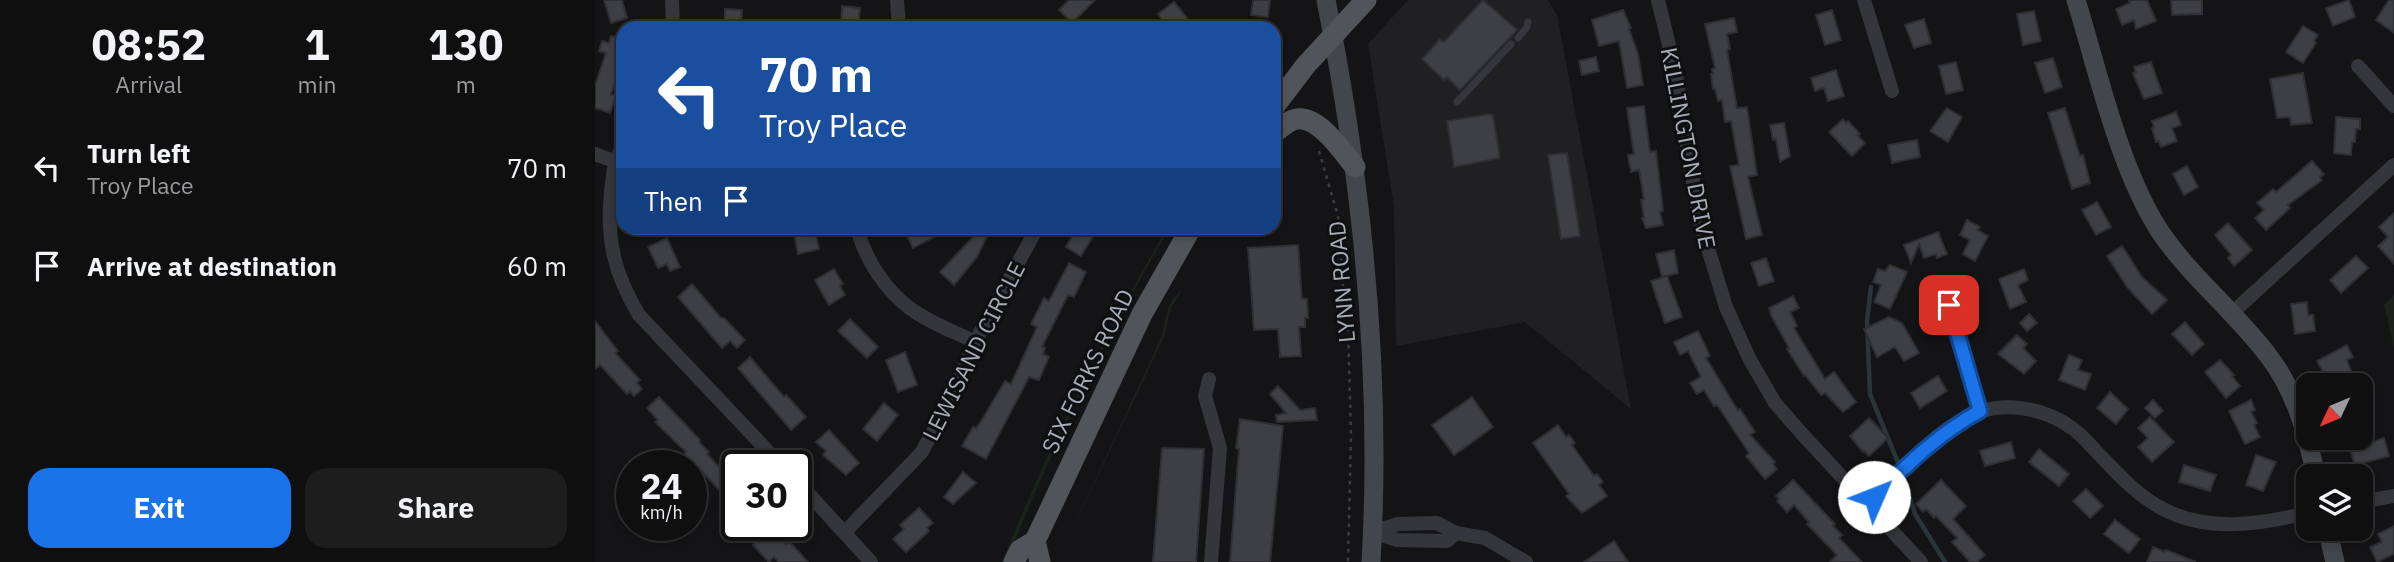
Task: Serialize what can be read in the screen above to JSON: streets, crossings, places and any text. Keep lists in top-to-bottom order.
{
  "streets": {
    "main road": ["SIX FORKS ROAD"],
    "street": ["KILLINGTON DRIVE", "LYNN ROAD", "LEWISAND CIRCLE"]
  },
  "north": "bottom left",
  "page": {
    "eta": [
      "08:52",
      "Arrival",
      "1",
      "min",
      "130",
      "m"
    ],
    "turn": ["70 m", "Troy Place"],
    "list": [
      {
        "name": "Turn left",
        "note": "Troy Place",
        "value": "70 m"
      },
      {
        "name": "Arrive at destination",
        "value": "60 m"
      }
    ],
    "then": "Then",
    "speed": "24 km/h",
    "limit": "30",
    "buttons": ["Exit", "Share"]
  }
}
